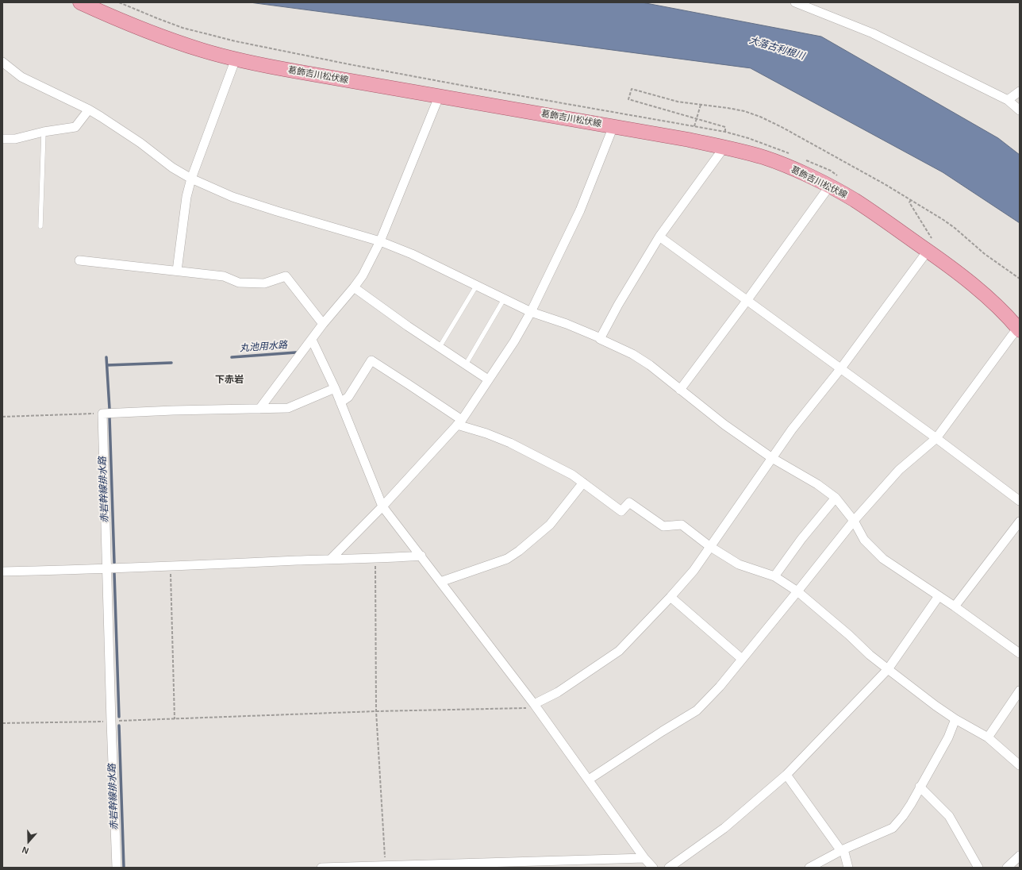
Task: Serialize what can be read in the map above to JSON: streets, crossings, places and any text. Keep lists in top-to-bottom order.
{
  "streets": {
    "main road": ["葛飾吉川松伏線"]
  },
  "districts": ["下赤岩"],
  "water": ["大落古利根川", "丸池用水路", "赤岩幹線排水路"],
  "north": "bottom"
}
